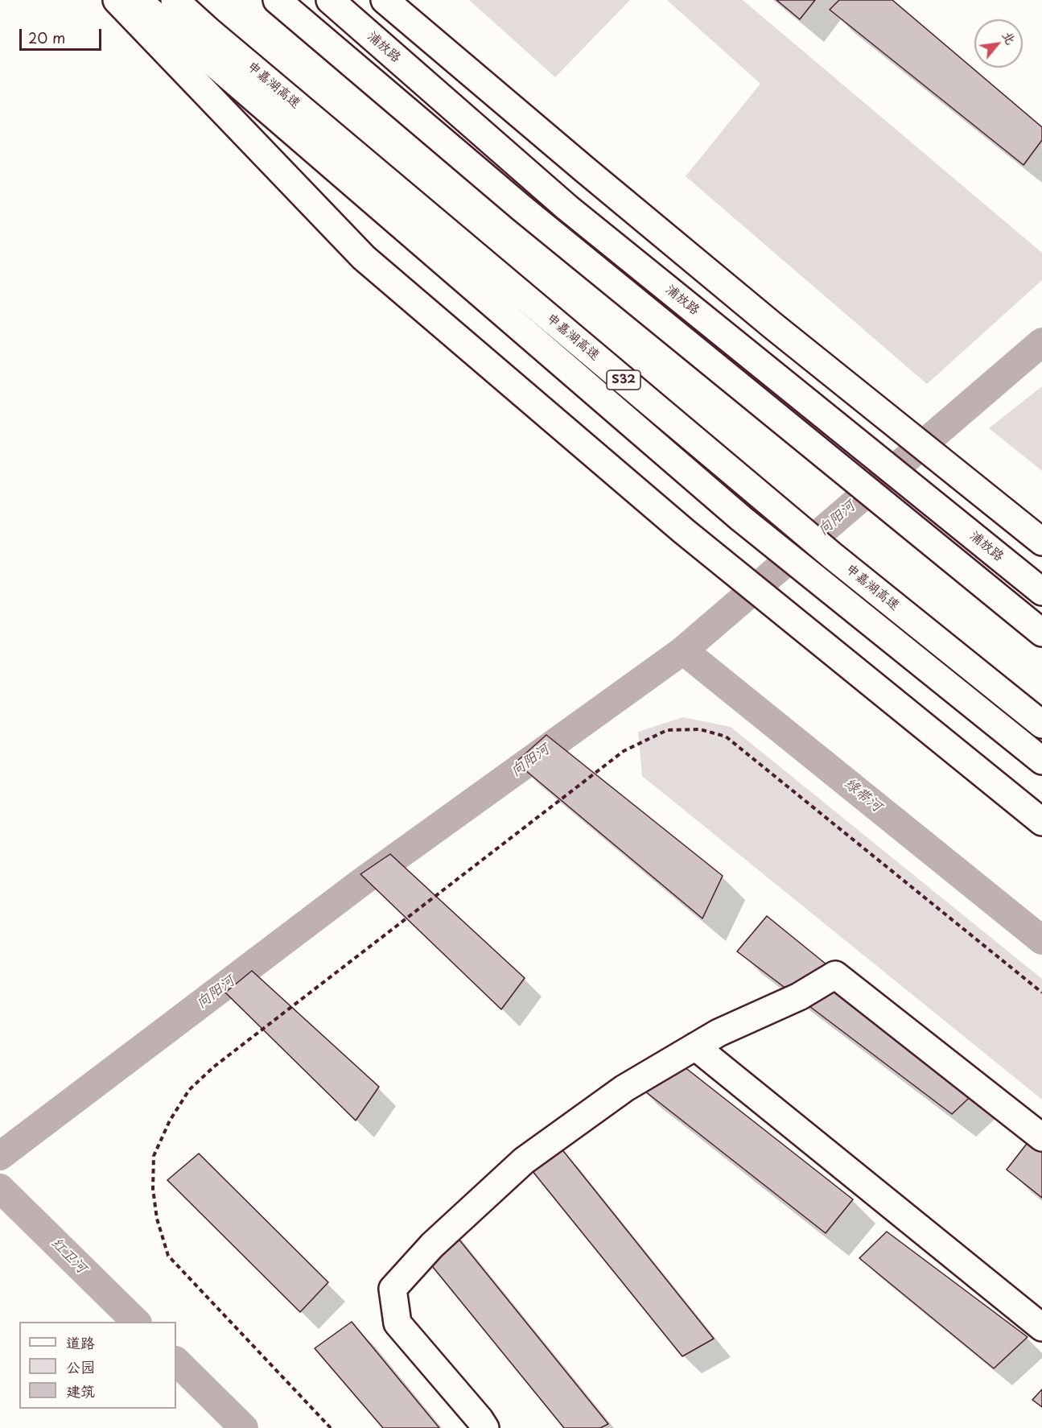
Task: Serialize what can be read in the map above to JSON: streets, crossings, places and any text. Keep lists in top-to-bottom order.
{
  "streets": {
    "main road": ["浦放路", "申嘉湖高速", "S32"]
  },
  "water": ["向阳河", "绿带河", "红卫河"],
  "legend": ["道路", "公园", "建筑"],
  "scale_bar": "20 m",
  "north": "top right"
}
